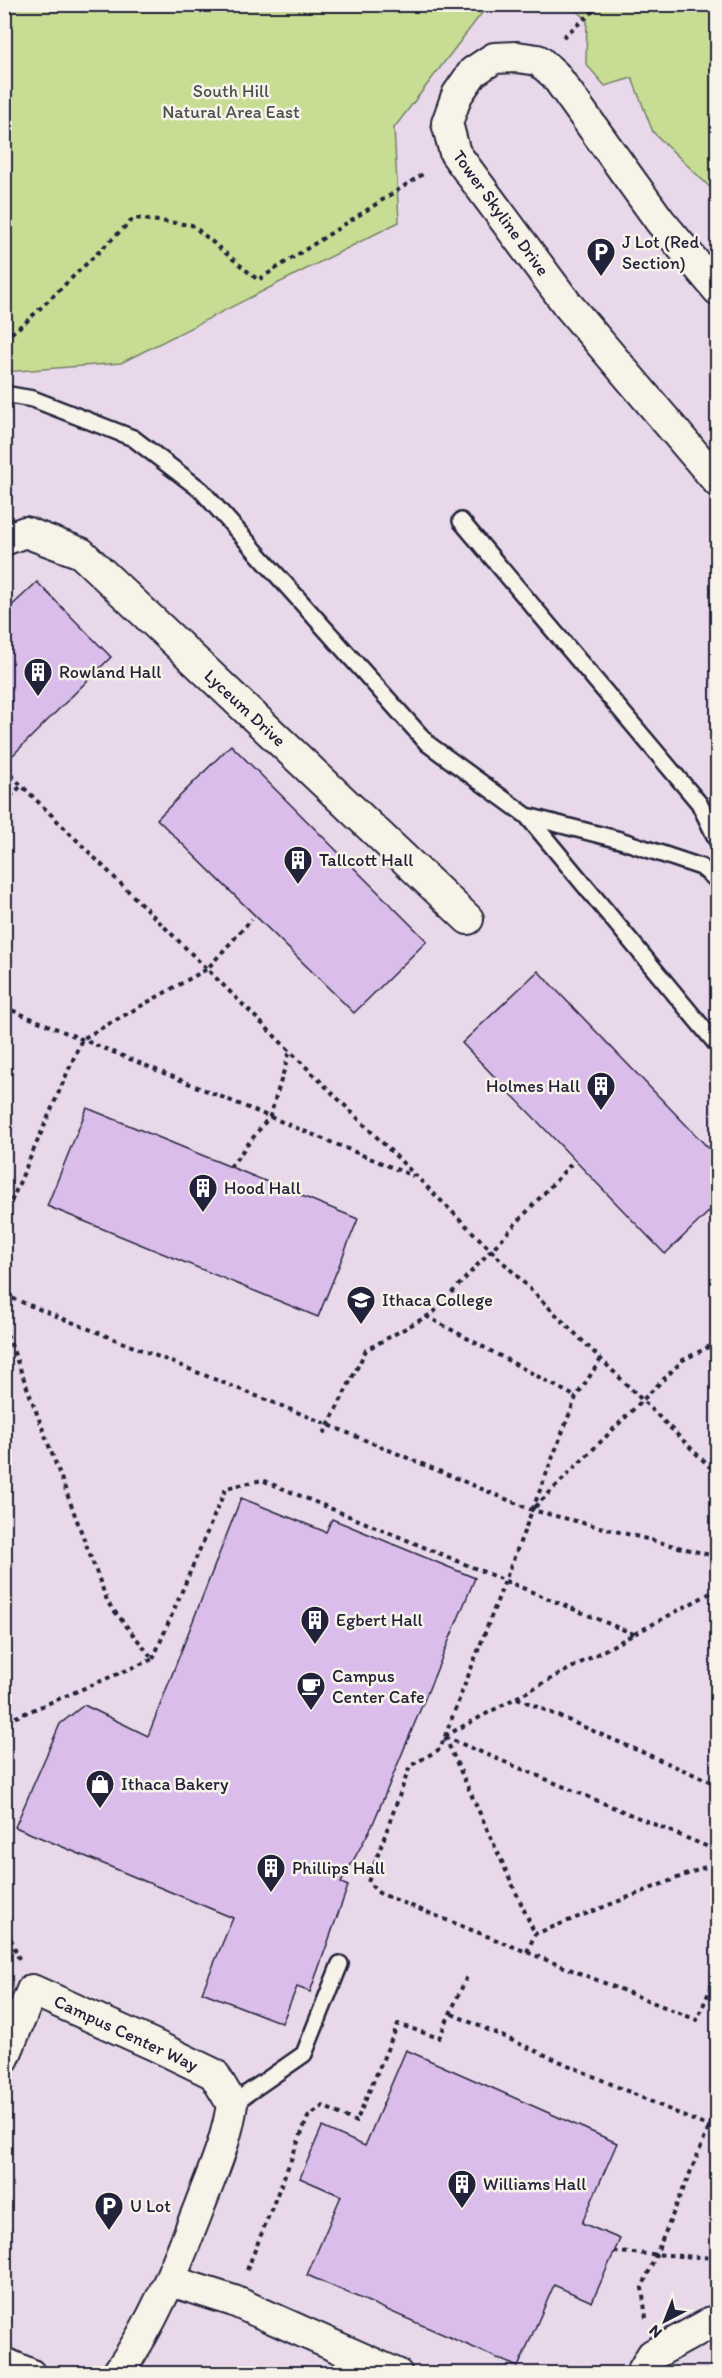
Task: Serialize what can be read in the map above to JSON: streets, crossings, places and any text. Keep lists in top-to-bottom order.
{
  "streets": {
    "street": ["Tower Skyline Drive", "Lyceum Drive", "Campus Center Way"]
  },
  "parks": ["South Hill Natural Area East"],
  "places": {
    "parking": ["J Lot (Red Section)", "U Lot"],
    "building": [
      "Rowland Hall",
      "Tallcott Hall",
      "Holmes Hall",
      "Hood Hall",
      "Egbert Hall",
      "Phillips Hall",
      "Williams Hall"
    ],
    "school or university": ["Ithaca College"],
    "cafe": ["Campus Center Cafe"],
    "shop": ["Ithaca Bakery"]
  },
  "north": "bottom left"
}
